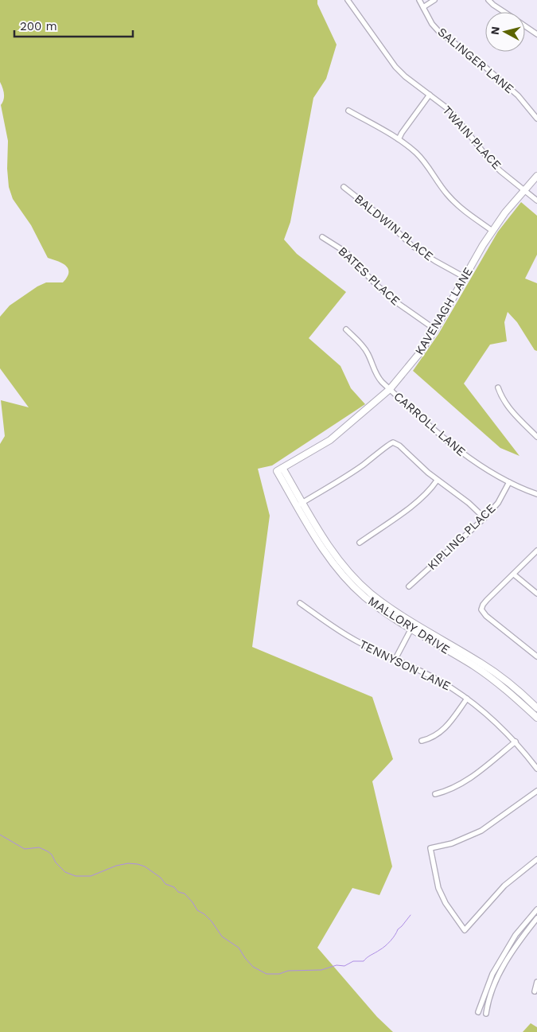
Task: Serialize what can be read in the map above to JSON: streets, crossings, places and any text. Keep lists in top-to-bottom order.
{
  "streets": {
    "main road": ["KAVENAGH LANE", "MALLORY DRIVE"],
    "street": [
      "SALINGER LANE",
      "TWAIN PLACE",
      "BALDWIN PLACE",
      "BATES PLACE",
      "CARROLL LANE",
      "KIPLING PLACE",
      "TENNYSON LANE"
    ]
  },
  "crossings": [
    ["TWAIN PLACE", "KAVENAGH LANE"],
    ["BALDWIN PLACE", "KAVENAGH LANE"],
    ["BATES PLACE", "KAVENAGH LANE"],
    ["KAVENAGH LANE", "CARROLL LANE"],
    ["KAVENAGH LANE", "MALLORY DRIVE"],
    ["CARROLL LANE", "KIPLING PLACE"]
  ],
  "scale_bar": "200 m",
  "north": "left"
}
